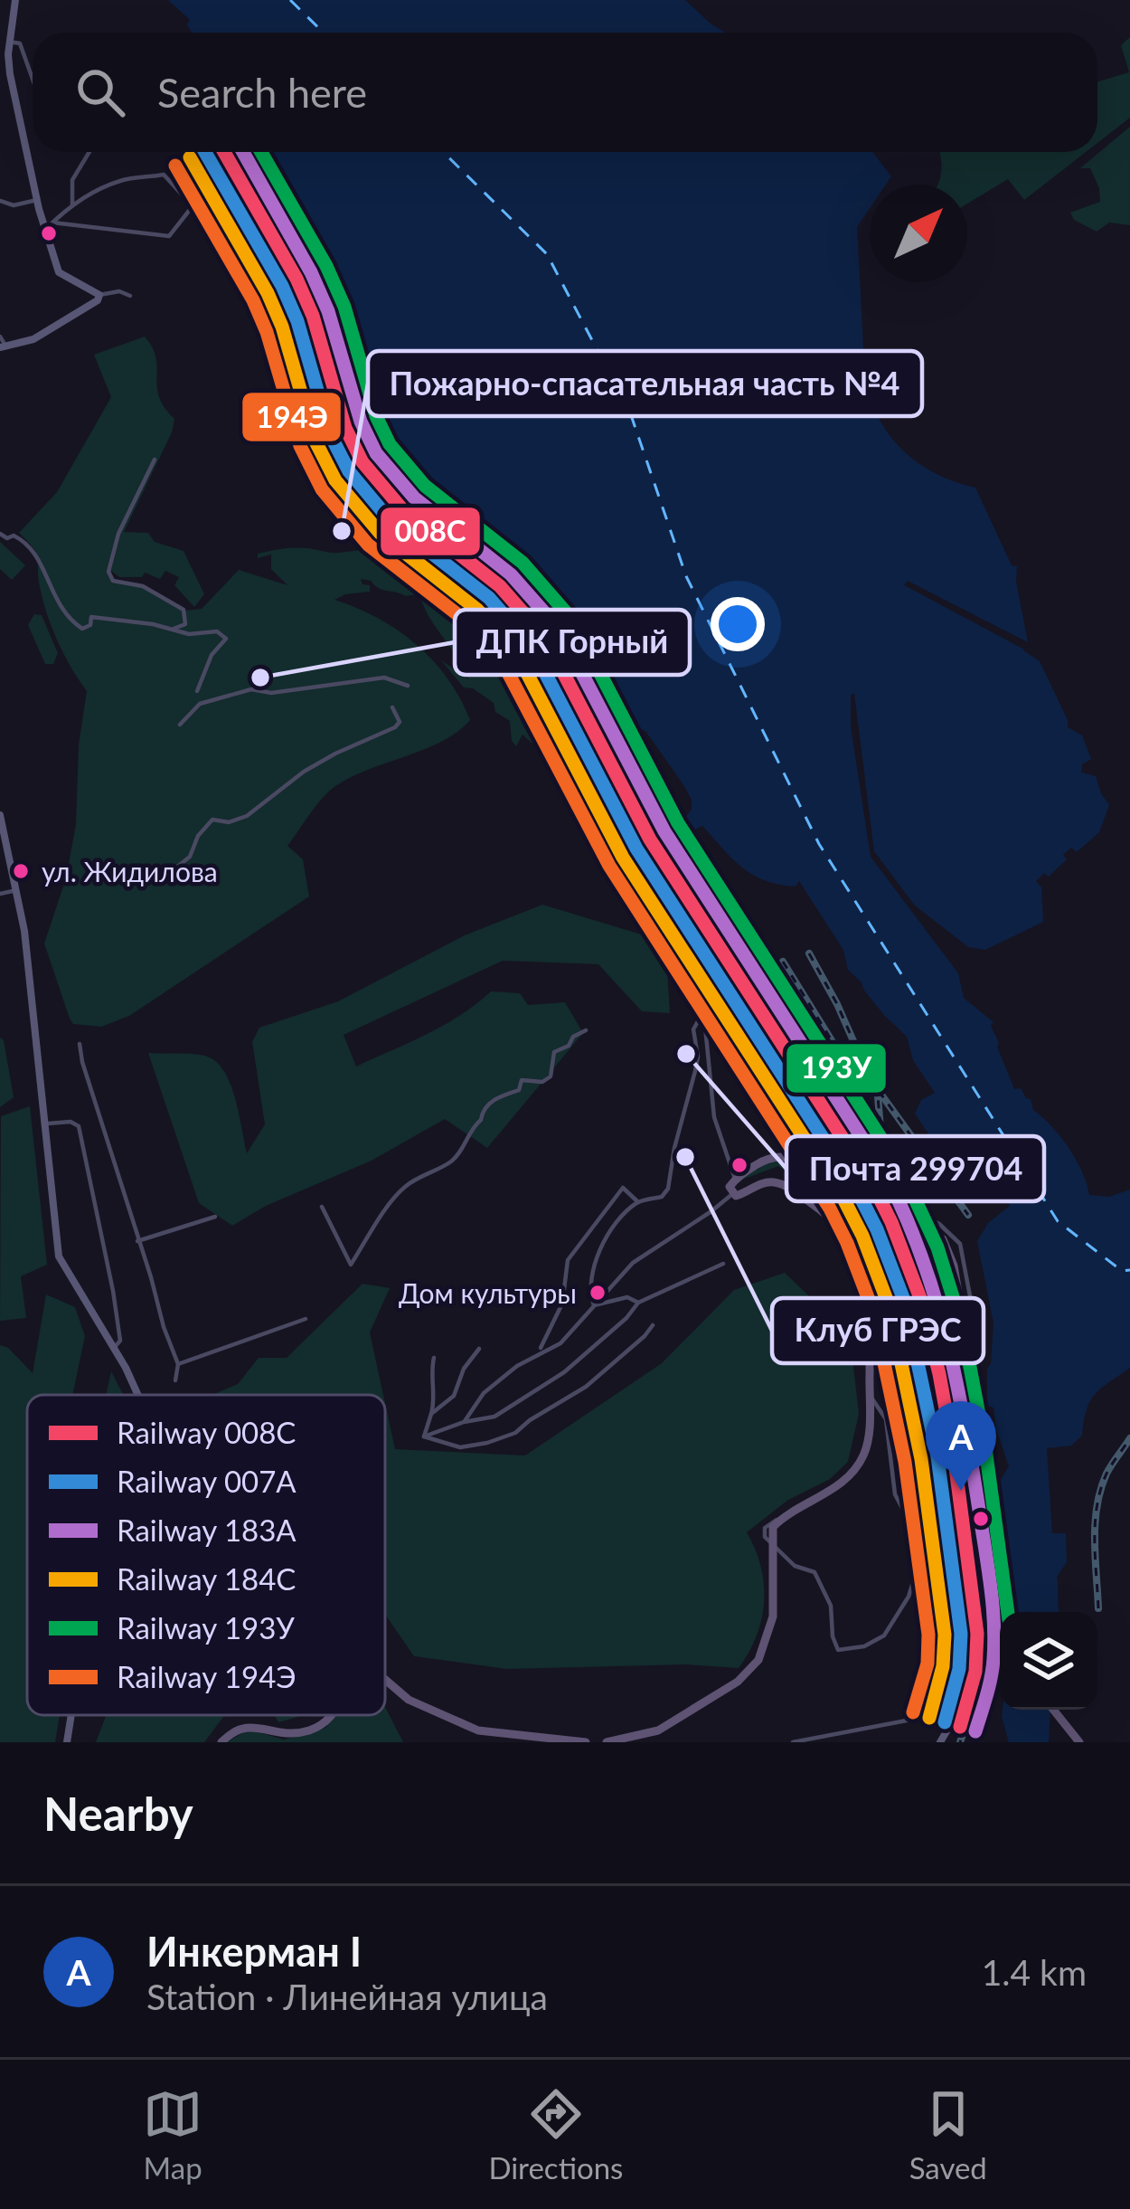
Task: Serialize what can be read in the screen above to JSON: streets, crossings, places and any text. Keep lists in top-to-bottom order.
{
  "places": [
    "Пожарно-спасательная часть №4",
    "ДПК Горный",
    "ул. Жидилова",
    "Почта 299704",
    "Клуб ГРЭС",
    "Дом культуры"
  ],
  "lines": [
    "rail line 008С",
    "rail line 007А",
    "rail line 183А",
    "rail line 193У",
    "rail line 184С",
    "rail line 194Э"
  ],
  "legend": [
    "Railway 008С",
    "Railway 007А",
    "Railway 183А",
    "Railway 184С",
    "Railway 193У",
    "Railway 194Э"
  ],
  "north": "top right",
  "page": {
    "search": "Search here",
    "pins": "A",
    "heading": "Nearby",
    "list": [
      {
        "mark": "A",
        "name": "Инкерман I",
        "note": "Station · Линейная улица",
        "value": "1.4 km"
      }
    ],
    "nav": ["Map", "Directions", "Saved"]
  }
}
